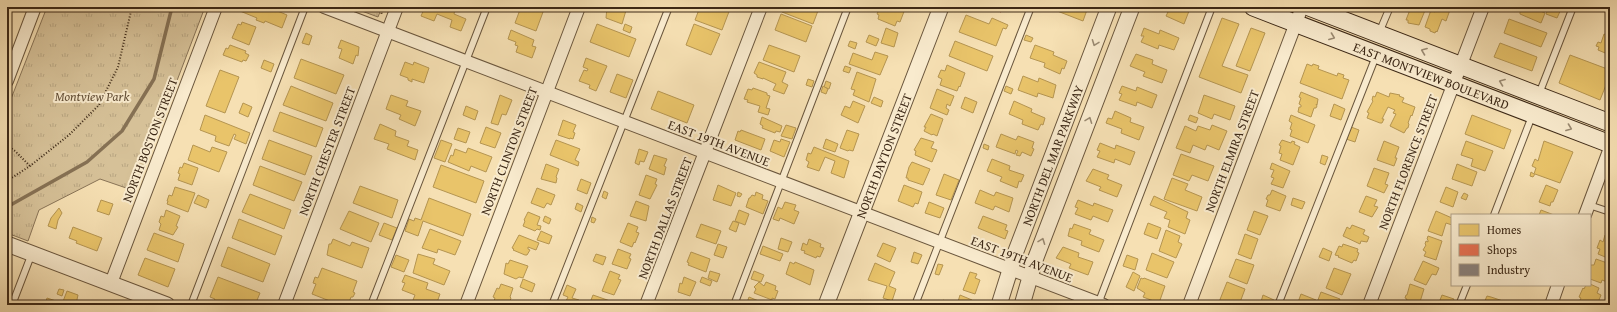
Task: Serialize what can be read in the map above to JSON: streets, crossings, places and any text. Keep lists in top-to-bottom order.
{
  "streets": {
    "main road": ["EAST MONTVIEW BOULEVARD"],
    "street": [
      "NORTH BOSTON STREET",
      "EAST 19TH AVENUE",
      "NORTH CHESTER STREET",
      "NORTH CLINTON STREET",
      "NORTH ELMIRA STREET",
      "NORTH DAYTON STREET",
      "NORTH DEL MAR PARKWAY",
      "NORTH FLORENCE STREET",
      "NORTH DALLAS STREET"
    ]
  },
  "crossings": [
    ["EAST MONTVIEW BOULEVARD", "NORTH ELMIRA STREET"],
    ["EAST MONTVIEW BOULEVARD", "NORTH FLORENCE STREET"],
    ["EAST 19TH AVENUE", "NORTH CHESTER STREET"],
    ["EAST 19TH AVENUE", "NORTH CLINTON STREET"],
    ["EAST 19TH AVENUE", "NORTH DAYTON STREET"],
    ["EAST 19TH AVENUE", "NORTH DEL MAR PARKWAY"],
    ["EAST 19TH AVENUE", "NORTH DALLAS STREET"]
  ],
  "parks": ["Montview Park"],
  "legend": ["Homes", "Shops", "Industry"]
}
